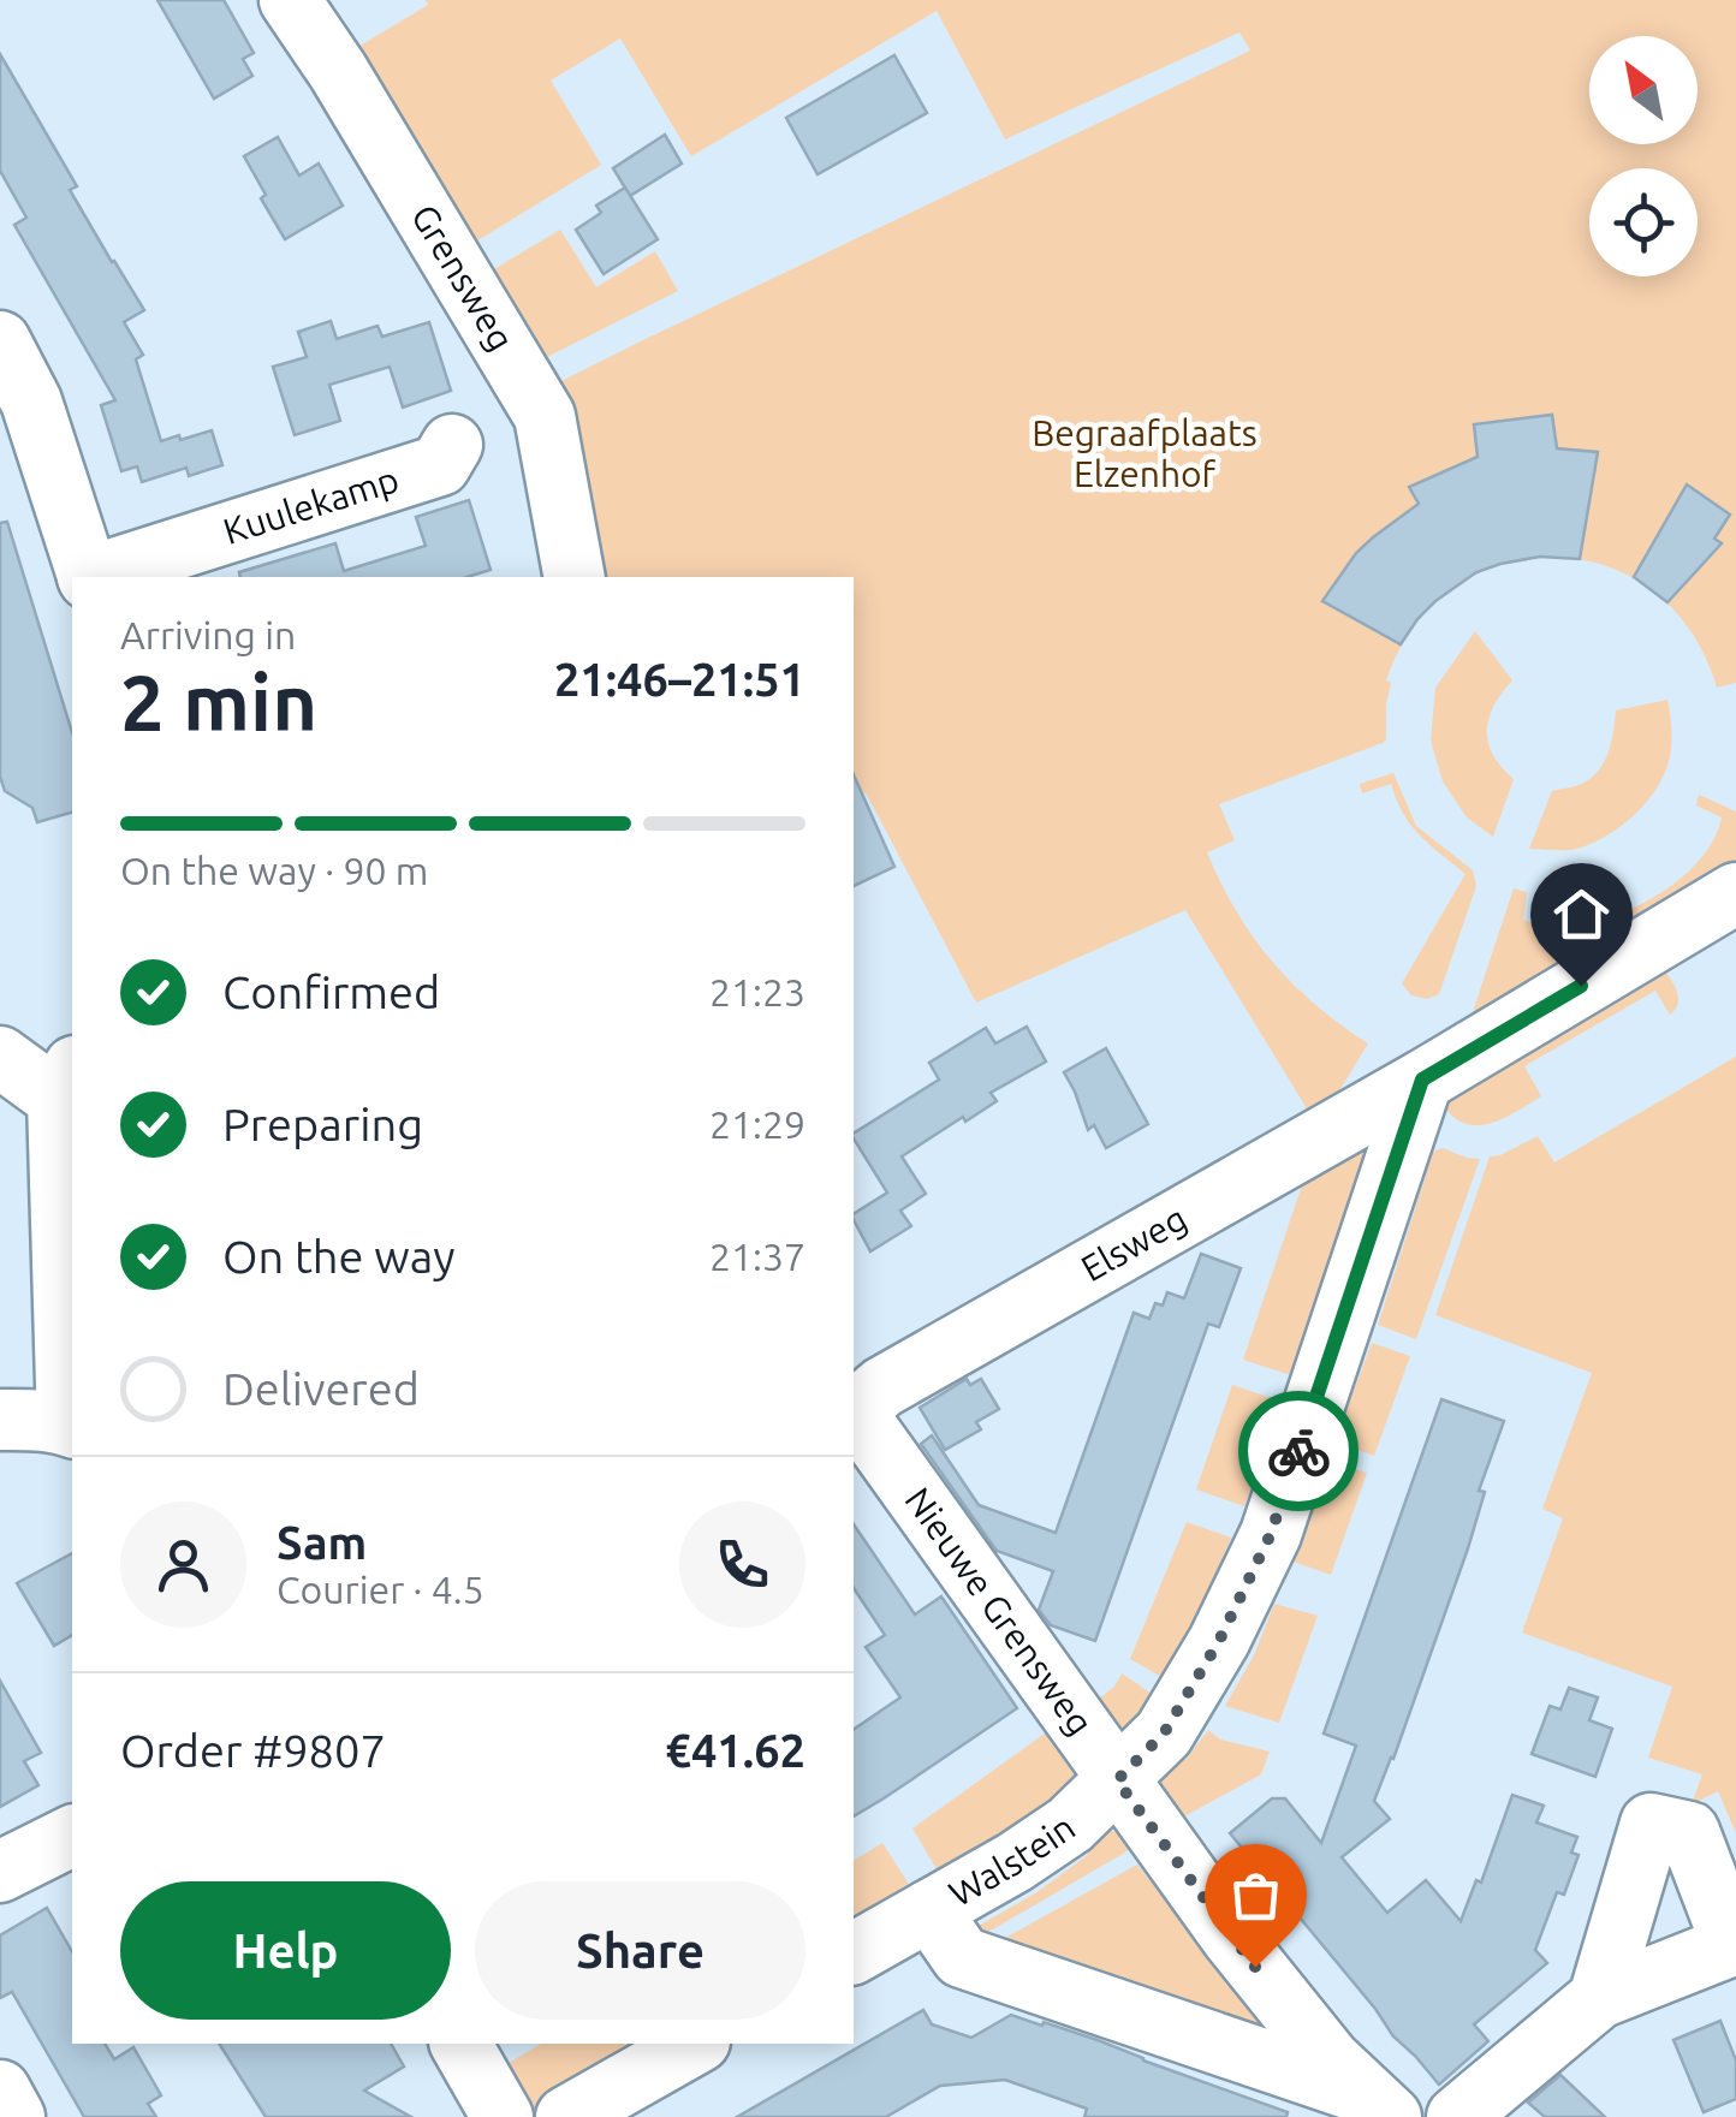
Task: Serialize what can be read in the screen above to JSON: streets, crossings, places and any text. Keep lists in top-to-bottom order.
{
  "streets": {
    "street": [
      "Grensweg",
      "Kuulekamp",
      "Elsweg",
      "Nieuwe Grensweg",
      "Walstein"
    ]
  },
  "crossings": [
    ["Elsweg", "Nieuwe Grensweg"],
    ["Elsweg", "Walstein"],
    ["Nieuwe Grensweg", "Walstein"]
  ],
  "parks": ["Begraafplaats Elzenhof"],
  "north": "top left",
  "page": {
    "heading": ["2 min", "Arriving in", "21:46–21:51"],
    "panel": [
      "Sam",
      "Courier · 4.5",
      "Order #9807",
      "€41.62"
    ],
    "bar": "On the way · 90 m",
    "list": [
      ["Confirmed", "21:23"],
      ["Preparing", "21:29"],
      ["On the way", "21:37"],
      "Delivered"
    ],
    "buttons": ["Help", "Share"]
  }
}
